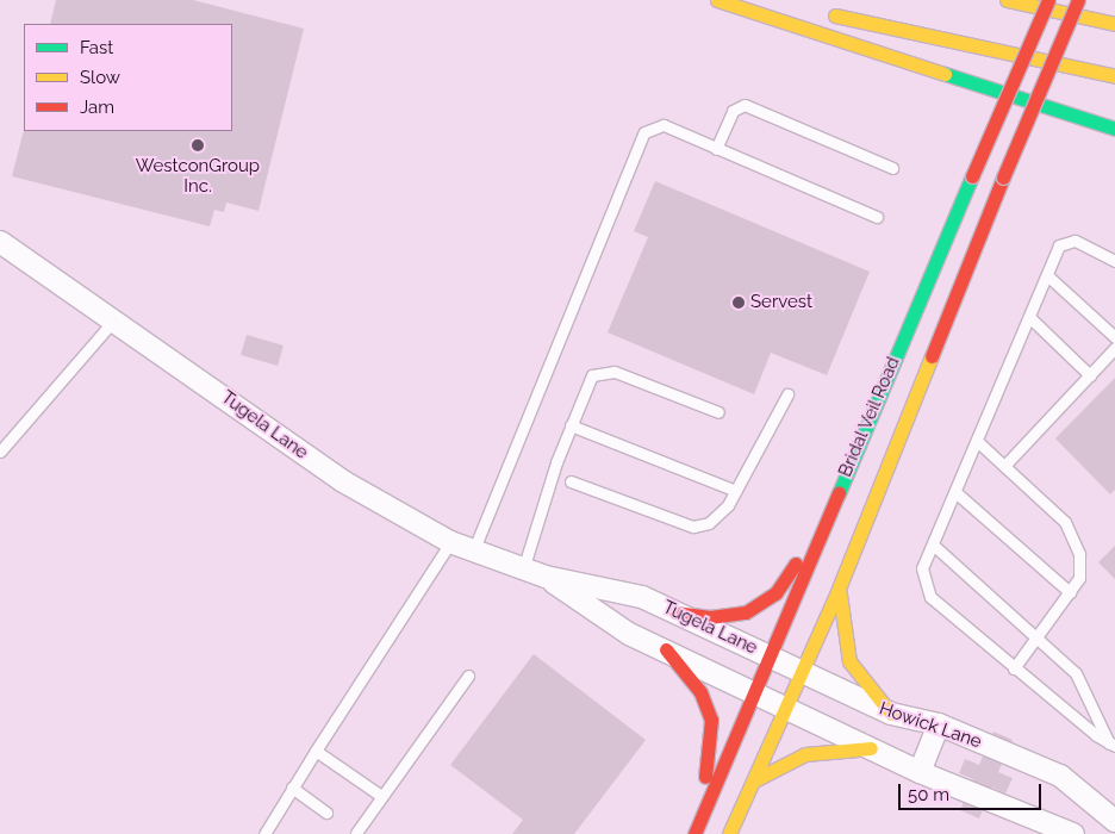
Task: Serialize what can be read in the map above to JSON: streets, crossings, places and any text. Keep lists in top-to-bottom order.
{
  "streets": {
    "main road": ["Bridal Veil Road"],
    "street": ["Tugela Lane", "Howick Lane"]
  },
  "crossings": [
    ["Bridal Veil Road", "Tugela Lane"],
    ["Bridal Veil Road", "Howick Lane"],
    ["Tugela Lane", "Howick Lane"]
  ],
  "places": ["WestconGroup Inc.", "Servest"],
  "legend": ["Fast", "Slow", "Jam"],
  "scale_bar": "50 m"
}
